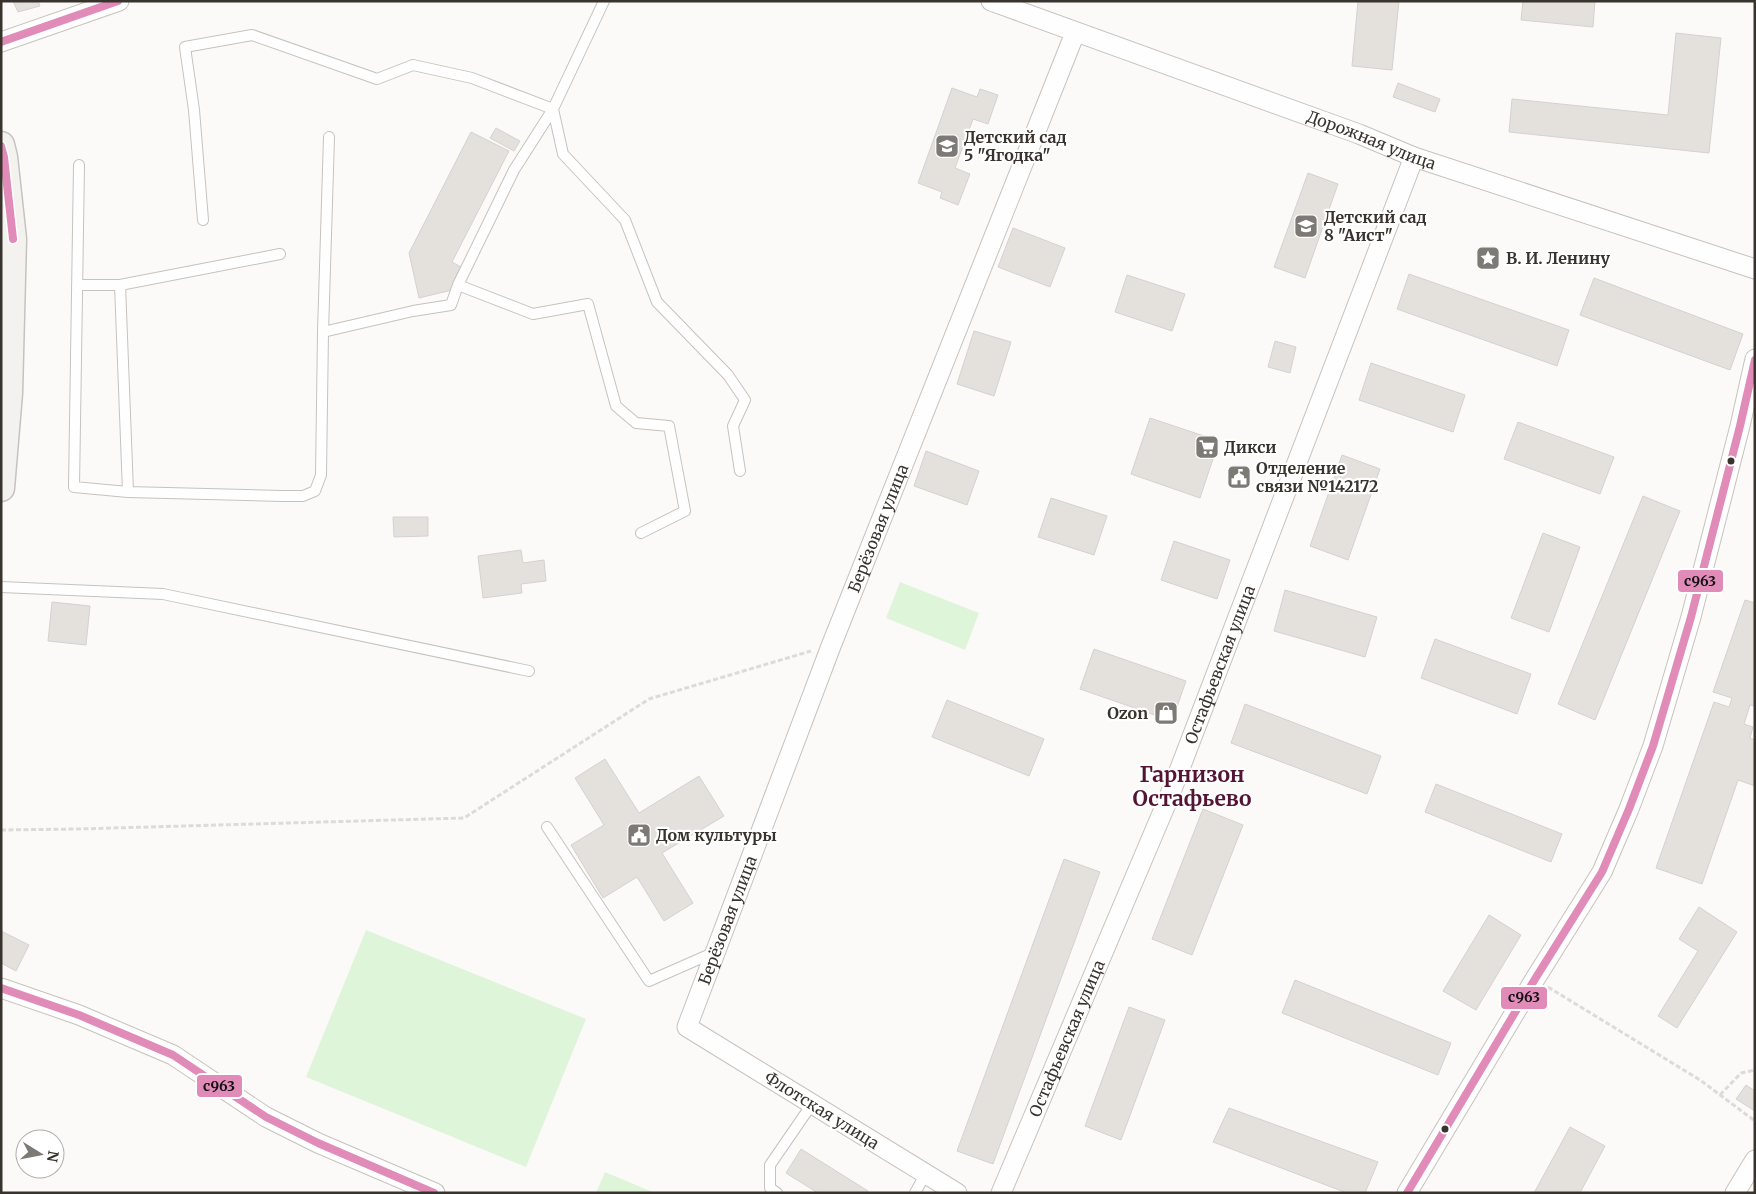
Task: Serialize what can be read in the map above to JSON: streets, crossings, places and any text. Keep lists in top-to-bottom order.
{
  "streets": {
    "street": [
      "Дорожная улица",
      "Берёзовая улица",
      "Остафьевская улица",
      "Флотская улица"
    ]
  },
  "crossings": [
    ["Дорожная улица", "Берёзовая улица"],
    ["Дорожная улица", "Остафьевская улица"],
    ["Берёзовая улица", "Флотская улица"]
  ],
  "districts": ["Гарнизон Остафьево"],
  "places": {
    "school or university": ["Детский сад 5 \"Ягодка\"", "Детский сад 8 \"Аист\""],
    "place": ["В. И. Ленину"],
    "supermarket": ["Дикси"],
    "public building": ["Отделение связи №142172", "Дом культуры"],
    "shop": ["Ozon"]
  },
  "lines": ["transit line с963"],
  "north": "right"
}
